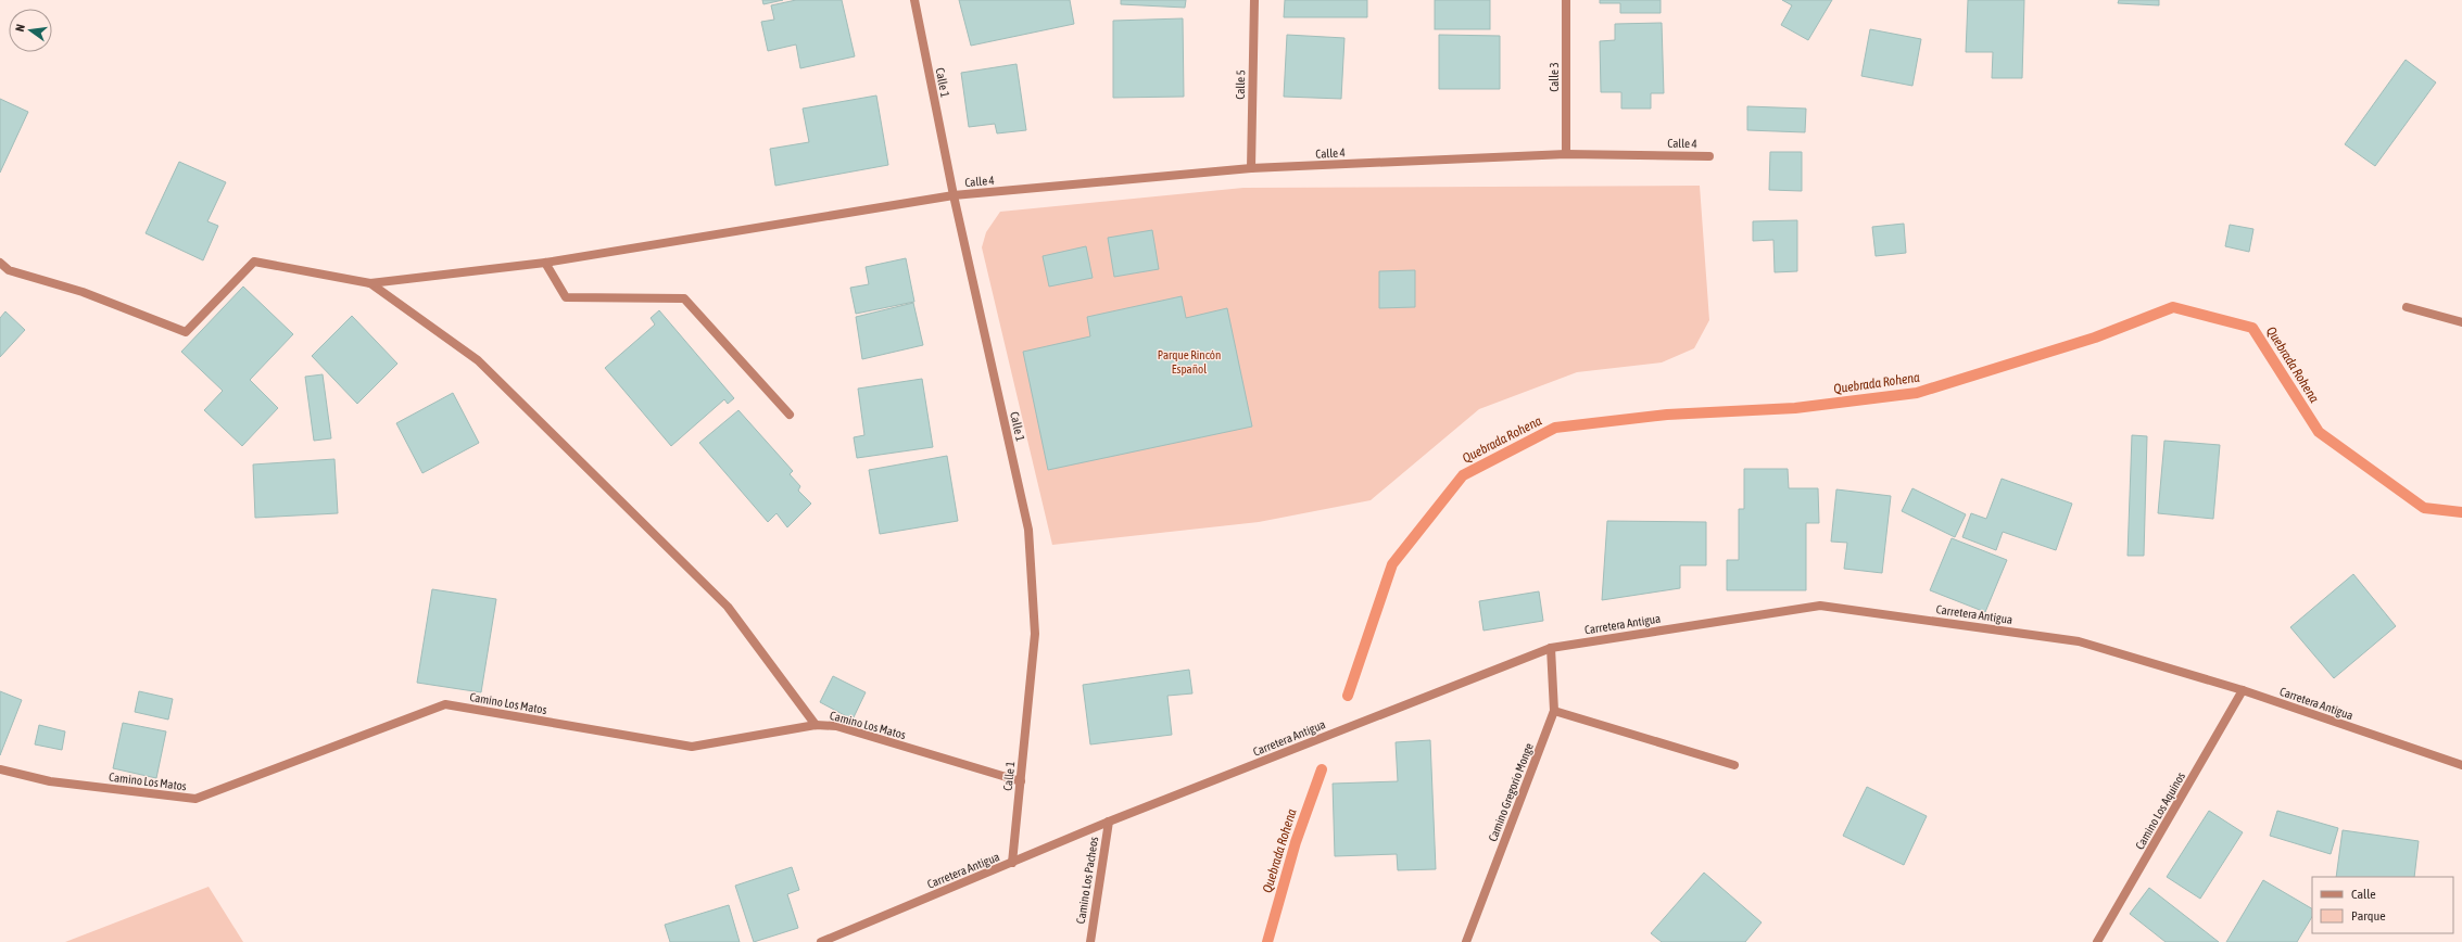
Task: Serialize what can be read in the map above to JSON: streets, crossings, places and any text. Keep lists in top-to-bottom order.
{
  "streets": {
    "street": [
      "Calle 3",
      "Calle 1",
      "Calle 5",
      "Calle 4",
      "Carretera Antigua",
      "Camino Los Matos",
      "Camino Gregorio Monge",
      "Camino Los Aquinos",
      "Camino Los Pacheos"
    ]
  },
  "crossings": [
    ["Calle 3", "Calle 4"],
    ["Calle 1", "Calle 4"],
    ["Calle 1", "Carretera Antigua"],
    ["Calle 1", "Camino Los Matos"],
    ["Calle 5", "Calle 4"],
    ["Carretera Antigua", "Camino Gregorio Monge"],
    ["Carretera Antigua", "Camino Los Aquinos"],
    ["Carretera Antigua", "Camino Los Pacheos"]
  ],
  "water": ["Quebrada Rohena"],
  "parks": ["Parque Rincón Español"],
  "legend": ["Calle", "Parque"],
  "north": "left"
}
